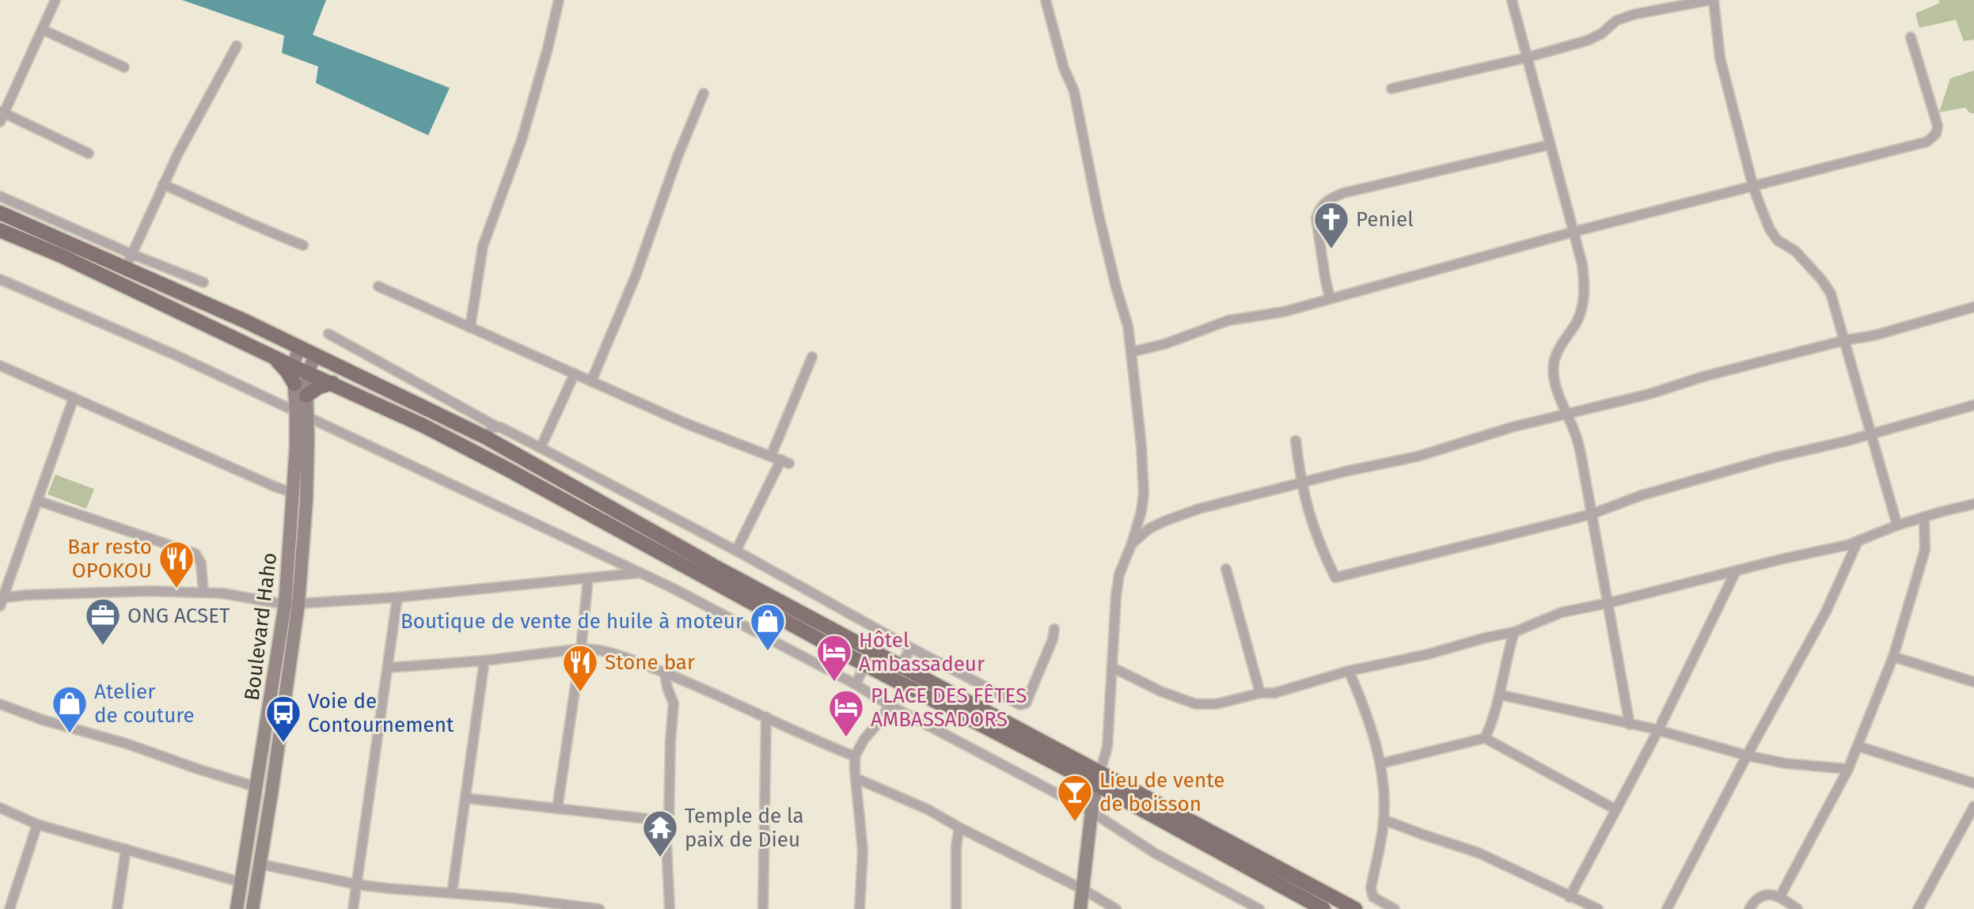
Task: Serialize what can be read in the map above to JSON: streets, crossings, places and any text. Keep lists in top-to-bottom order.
{
  "streets": {
    "main road": ["Boulevard Haho"]
  },
  "places": {
    "church": ["Peniel"],
    "restaurant": ["Bar resto OPOKOU", "Stone bar"],
    "office": ["ONG ACSET"],
    "shop": ["Boutique de vente de huile à moteur", "Atelier de couture"],
    "hotel": ["Hôtel Ambassadeur", "PLACE DES FÊTES AMBASSADORS"],
    "bus stop": ["Voie de Contournement"],
    "bar": ["Lieu de vente de boisson"],
    "temple": ["Temple de la paix de Dieu"]
  }
}
